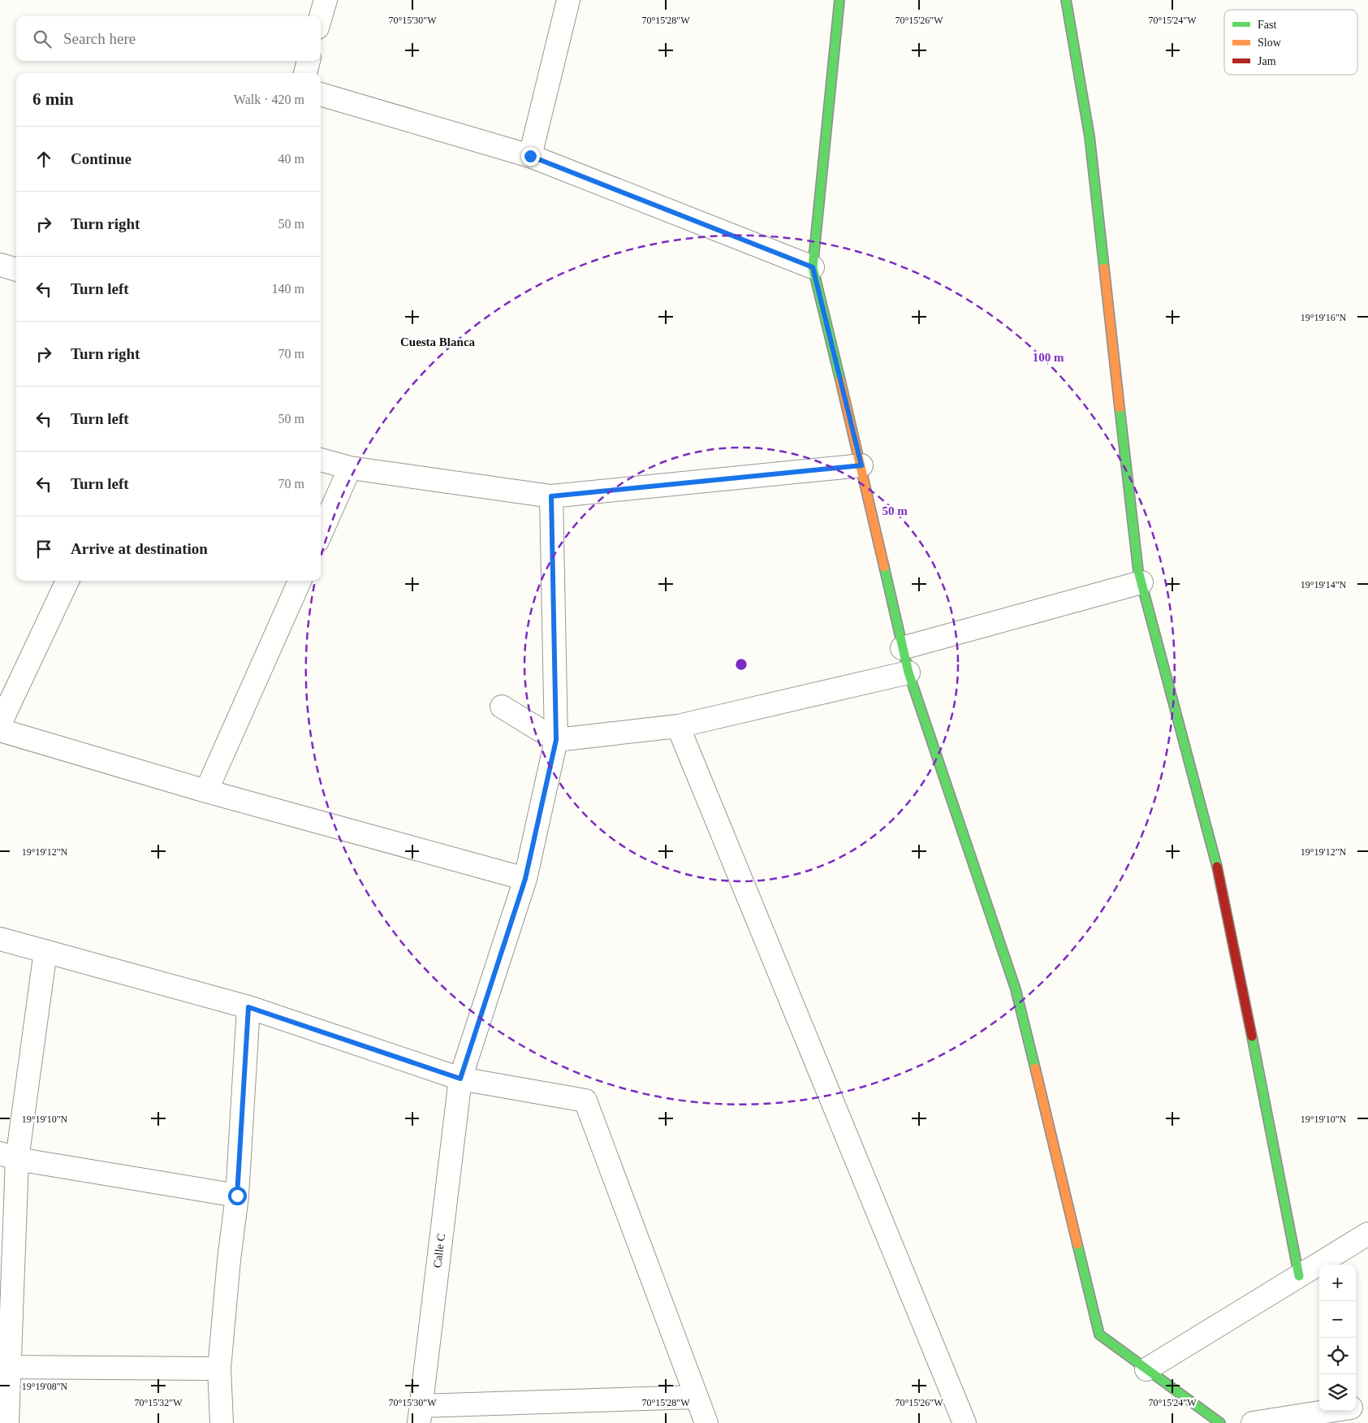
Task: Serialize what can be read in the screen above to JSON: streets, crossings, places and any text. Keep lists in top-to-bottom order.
{
  "streets": {
    "street": ["Calle C"]
  },
  "districts": ["Cuesta Blanca"],
  "legend": ["Fast", "Slow", "Jam"],
  "page": {
    "search": "Search here",
    "heading": ["6 min", "Walk · 420 m"],
    "list": [
      ["Continue", "40 m"],
      ["Turn right", "50 m"],
      ["Turn left", "140 m"],
      ["Turn right", "70 m"],
      ["Turn left", "50 m"],
      ["Turn left", "70 m"],
      "Arrive at destination"
    ],
    "map_buttons": ["+", "−"]
  },
  "coordinates": [
    "70°15'30\"W",
    "70°15'28\"W",
    "70°15'26\"W",
    "70°15'24\"W",
    "19°19'16\"N",
    "19°19'14\"N",
    "19°19'12\"N",
    "19°19'10\"N",
    "19°19'08\"N",
    "70°15'32\"W"
  ],
  "rings": ["100 m", "50 m"]
}
